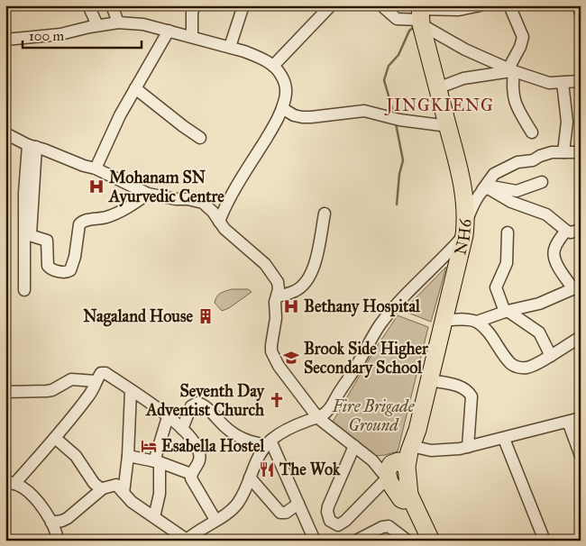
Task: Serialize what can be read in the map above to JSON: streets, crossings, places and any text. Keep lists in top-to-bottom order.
{
  "streets": {
    "highway": ["NH6"]
  },
  "districts": ["JINGKIENG"],
  "parks": ["Fire Brigade Ground"],
  "places": {
    "hospital": ["Mohanam SN Ayurvedic Centre", "Bethany Hospital"],
    "building": ["Nagaland House"],
    "school or university": ["Brook Side Higher Secondary School"],
    "church": ["Seventh Day Adventist Church"],
    "hotel": ["Esabella Hostel"],
    "restaurant": ["The Wok"]
  },
  "scale_bar": "100 m"
}
